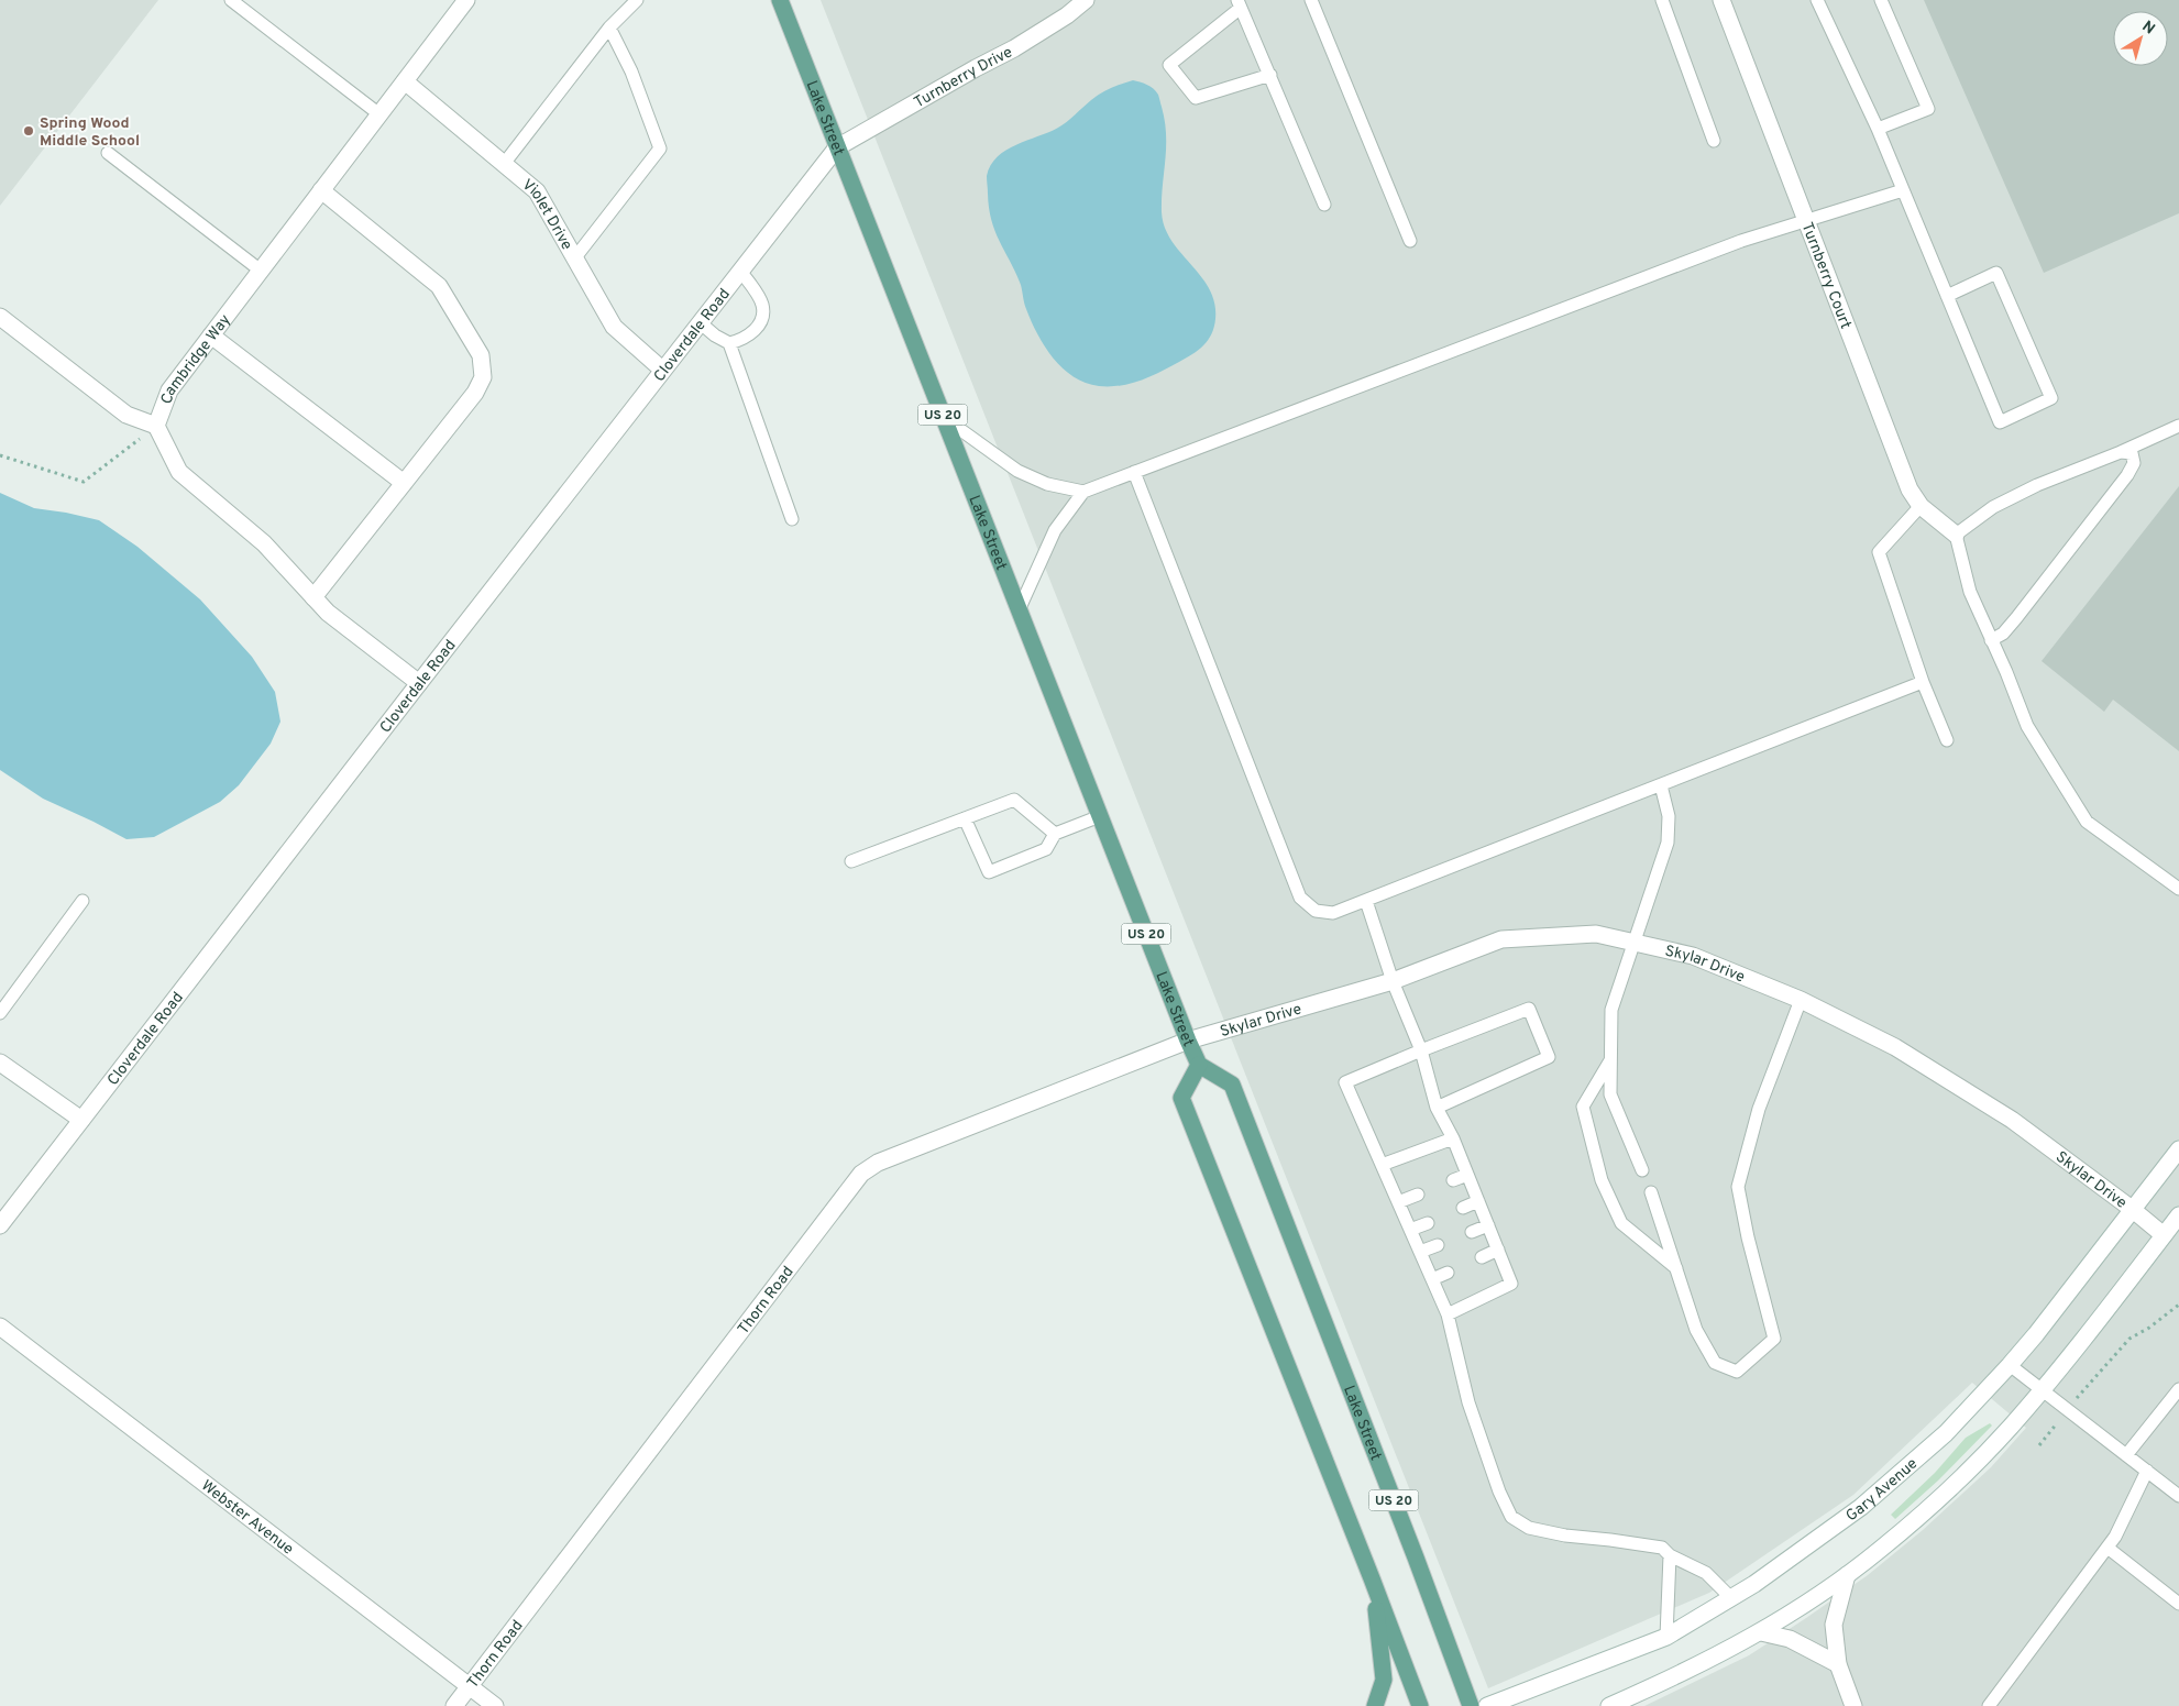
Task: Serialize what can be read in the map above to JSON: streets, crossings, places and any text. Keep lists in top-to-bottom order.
{
  "streets": {
    "main road": ["Lake Street", "US 20"],
    "street": [
      "Turnberry Drive",
      "Violet Drive",
      "Turnberry Court",
      "Cloverdale Road",
      "Cambridge Way",
      "Skylar Drive",
      "Thorn Road",
      "Gary Avenue",
      "Webster Avenue"
    ]
  },
  "crossings": [
    ["Turnberry Drive", "Lake Street"],
    ["Turnberry Drive", "Cloverdale Road"],
    ["Lake Street", "Cloverdale Road"],
    ["Lake Street", "Skylar Drive"],
    ["Lake Street", "Thorn Road"],
    ["Violet Drive", "Cloverdale Road"],
    ["Violet Drive", "Cambridge Way"],
    ["Skylar Drive", "Thorn Road"],
    ["Skylar Drive", "Gary Avenue"],
    ["Thorn Road", "Webster Avenue"]
  ],
  "places": ["Spring Wood Middle School"],
  "north": "top right"
}
